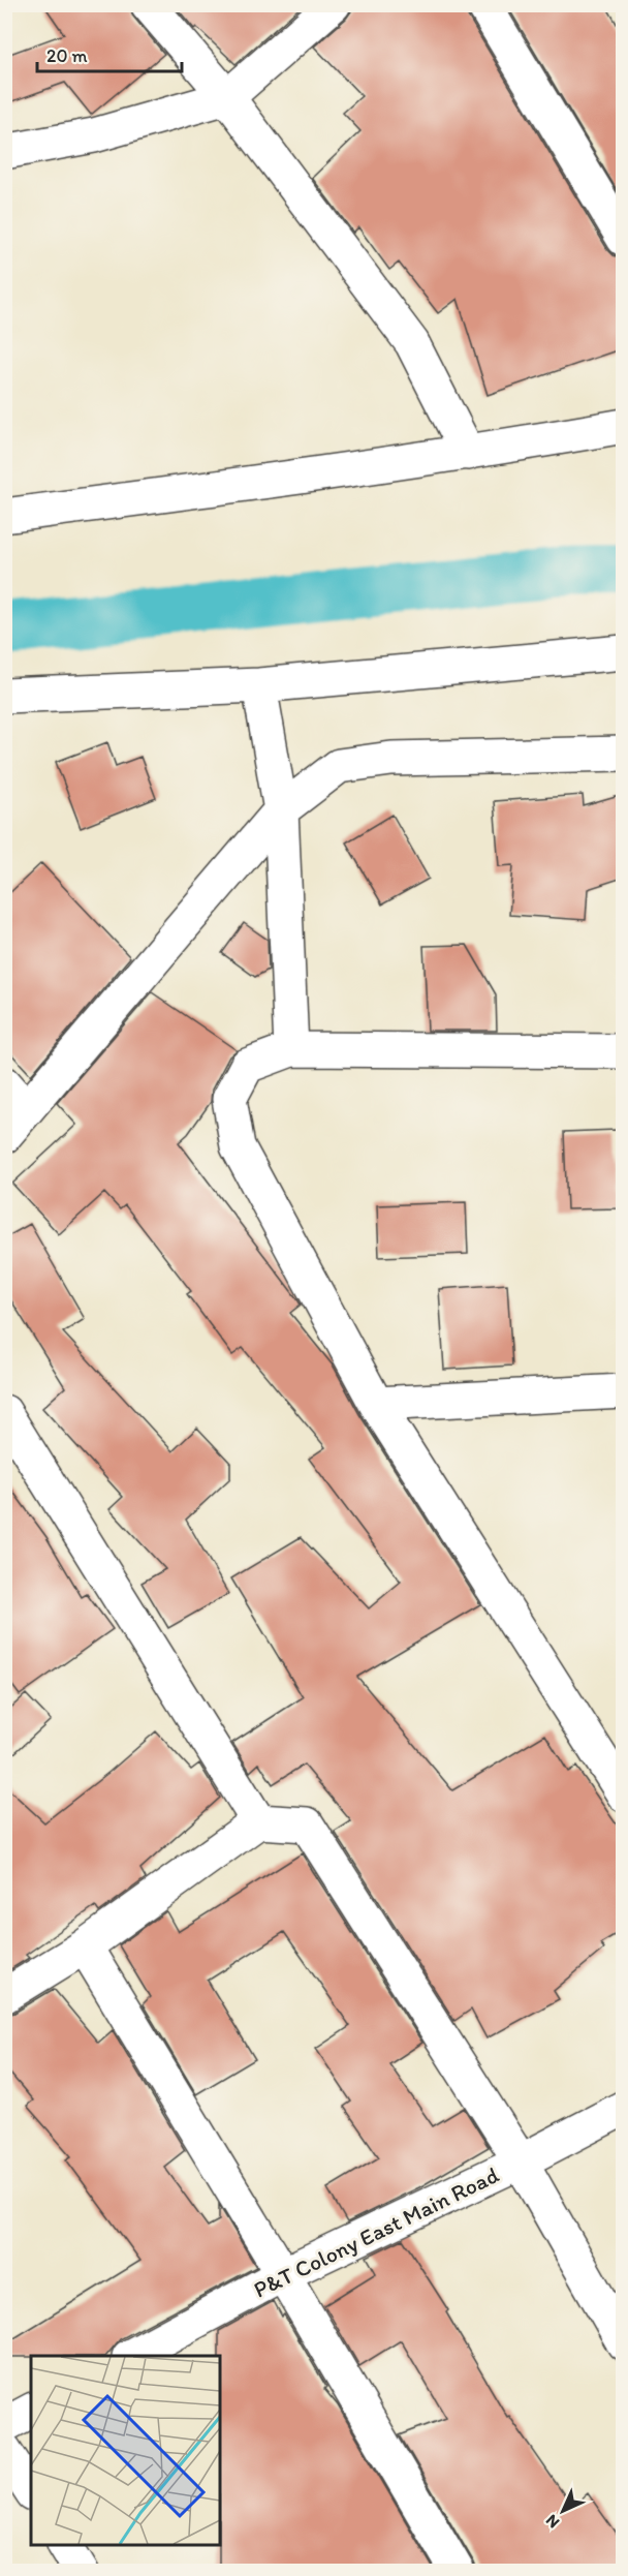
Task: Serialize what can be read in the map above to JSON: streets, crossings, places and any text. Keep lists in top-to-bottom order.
{
  "streets": {
    "street": ["P&T Colony East Main Road"]
  },
  "scale_bar": "20 m",
  "north": "bottom left"
}
